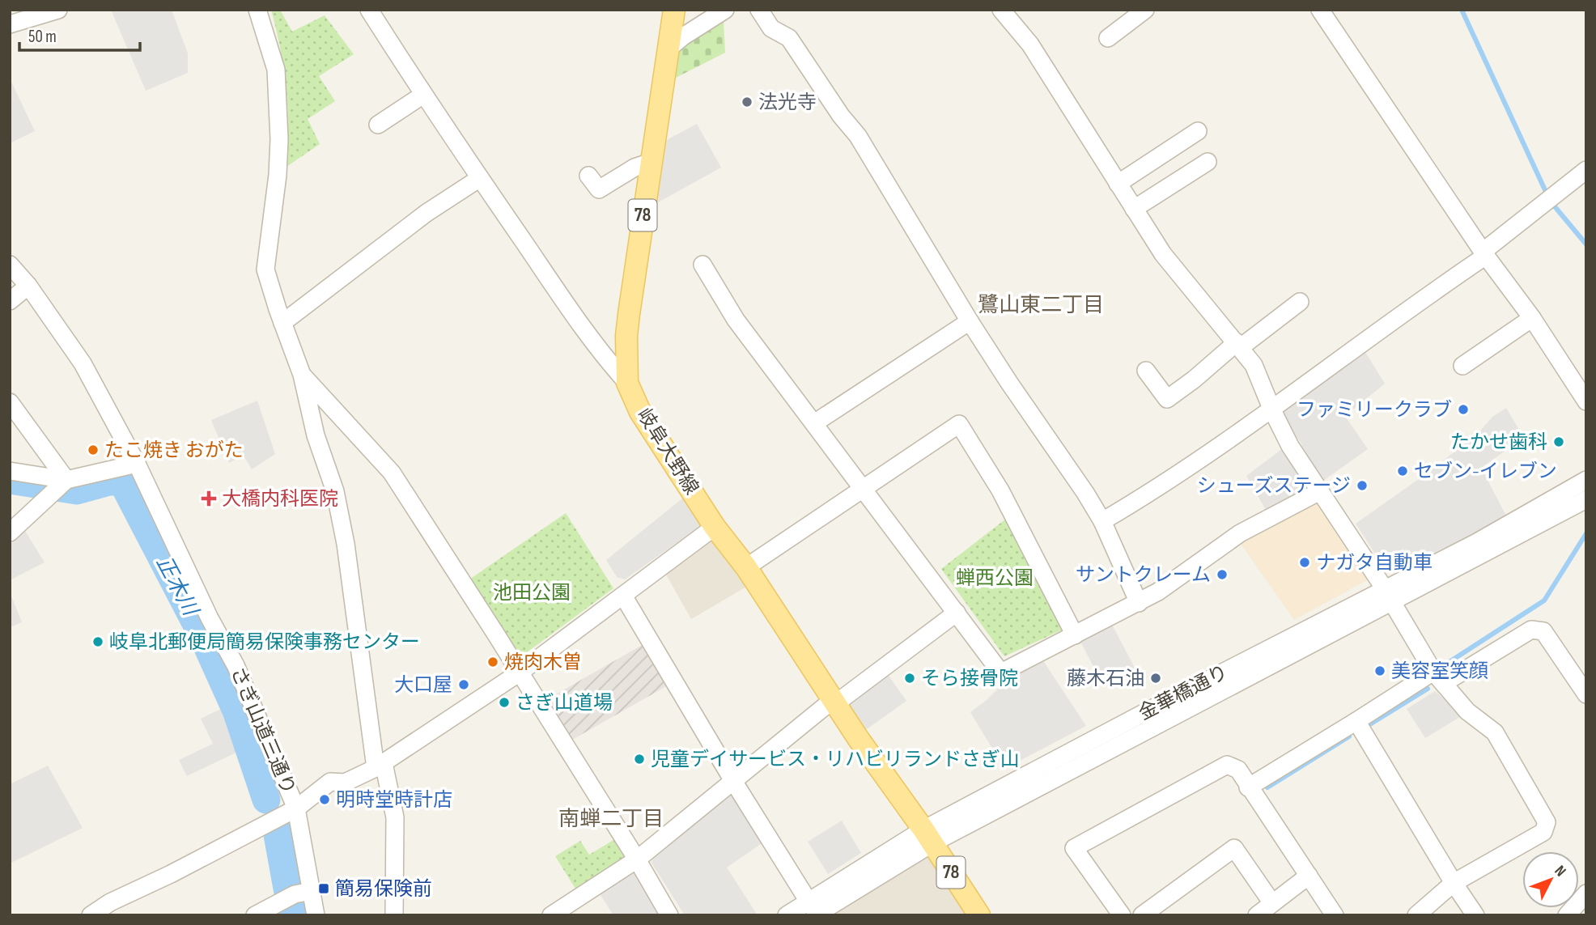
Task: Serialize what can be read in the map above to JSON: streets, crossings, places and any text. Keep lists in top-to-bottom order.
{
  "streets": {
    "main road": ["78", "岐阜大野線"],
    "street": ["金華橋通り", "さぎ山道三通り"]
  },
  "crossings": [
    ["78", "岐阜大野線"],
    ["78", "金華橋通り"],
    ["岐阜大野線", "金華橋通り"]
  ],
  "districts": ["鷺山東二丁目", "南蝉二丁目"],
  "water": ["正木川"],
  "parks": ["蝉西公園", "池田公園"],
  "places": {
    "other": [
      "法光寺",
      "ファミリークラブ",
      "たかせ歯科",
      "たこ焼き おがた",
      "セブン-イレブン",
      "シューズステージ",
      "ナガタ自動車",
      "サントクレーム",
      "岐阜北郵便局簡易保険事務センター",
      "焼肉木曽",
      "美容室笑顔",
      "そら接骨院",
      "藤木石油",
      "大口屋",
      "さぎ山道場",
      "児童デイサービス・リハビリランドさぎ山",
      "明時堂時計店"
    ],
    "health": ["大橋内科医院"],
    "transit": ["簡易保険前"]
  },
  "scale_bar": "50 m",
  "north": "top right"
}
